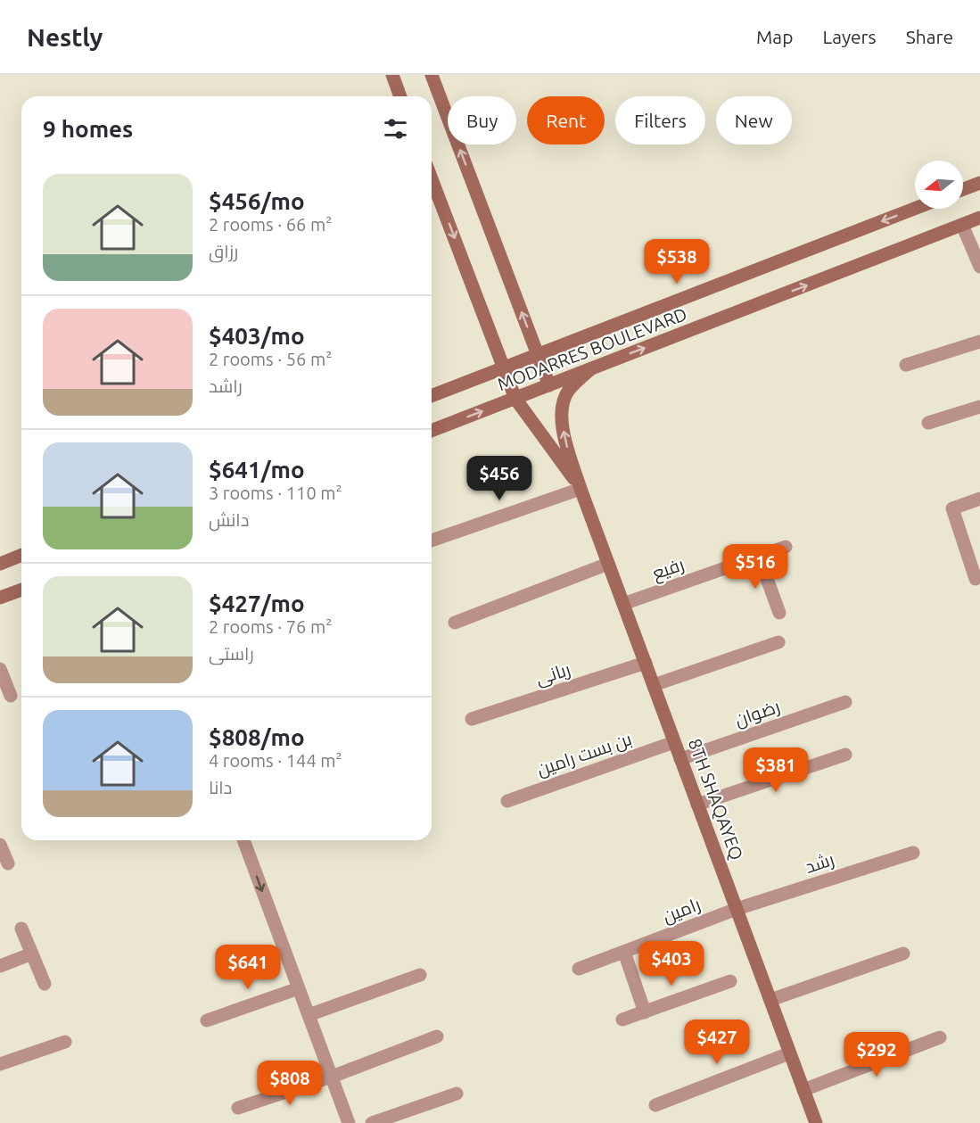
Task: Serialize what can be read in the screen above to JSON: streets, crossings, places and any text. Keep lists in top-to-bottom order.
{
  "streets": {
    "street": [
      "MODARRES BOULEVARD",
      "رفیع",
      "ربانی",
      "رضوان",
      "بن بست رامین",
      "8TH SHAQAYEQ",
      "رشد",
      "رامین"
    ]
  },
  "crossings": [
    ["MODARRES BOULEVARD", "8TH SHAQAYEQ"],
    ["رفیع", "8TH SHAQAYEQ"],
    ["ربانی", "8TH SHAQAYEQ"],
    ["رضوان", "8TH SHAQAYEQ"],
    ["بن بست رامین", "8TH SHAQAYEQ"],
    ["8TH SHAQAYEQ", "رشد"],
    ["8TH SHAQAYEQ", "رامین"],
    ["رشد", "رامین"]
  ],
  "north": "left",
  "page": {
    "header": "Nestly",
    "nav": ["Map", "Layers", "Share"],
    "chip": [
      "Buy",
      "Rent",
      "Filters",
      "New"
    ],
    "heading": "9 homes",
    "list": [
      {
        "name": "$456/mo",
        "note": "2 rooms · 66 m² · رزاق"
      },
      {
        "name": "$403/mo",
        "note": "2 rooms · 56 m² · راشد"
      },
      {
        "name": "$641/mo",
        "note": "3 rooms · 110 m² · دانش"
      },
      {
        "name": "$427/mo",
        "note": "2 rooms · 76 m² · راستی"
      },
      {
        "name": "$808/mo",
        "note": "4 rooms · 144 m² · دانا"
      }
    ],
    "price": [
      "$538",
      "$456",
      "$516",
      "$381",
      "$403",
      "$641",
      "$427",
      "$292",
      "$808"
    ]
  }
}
